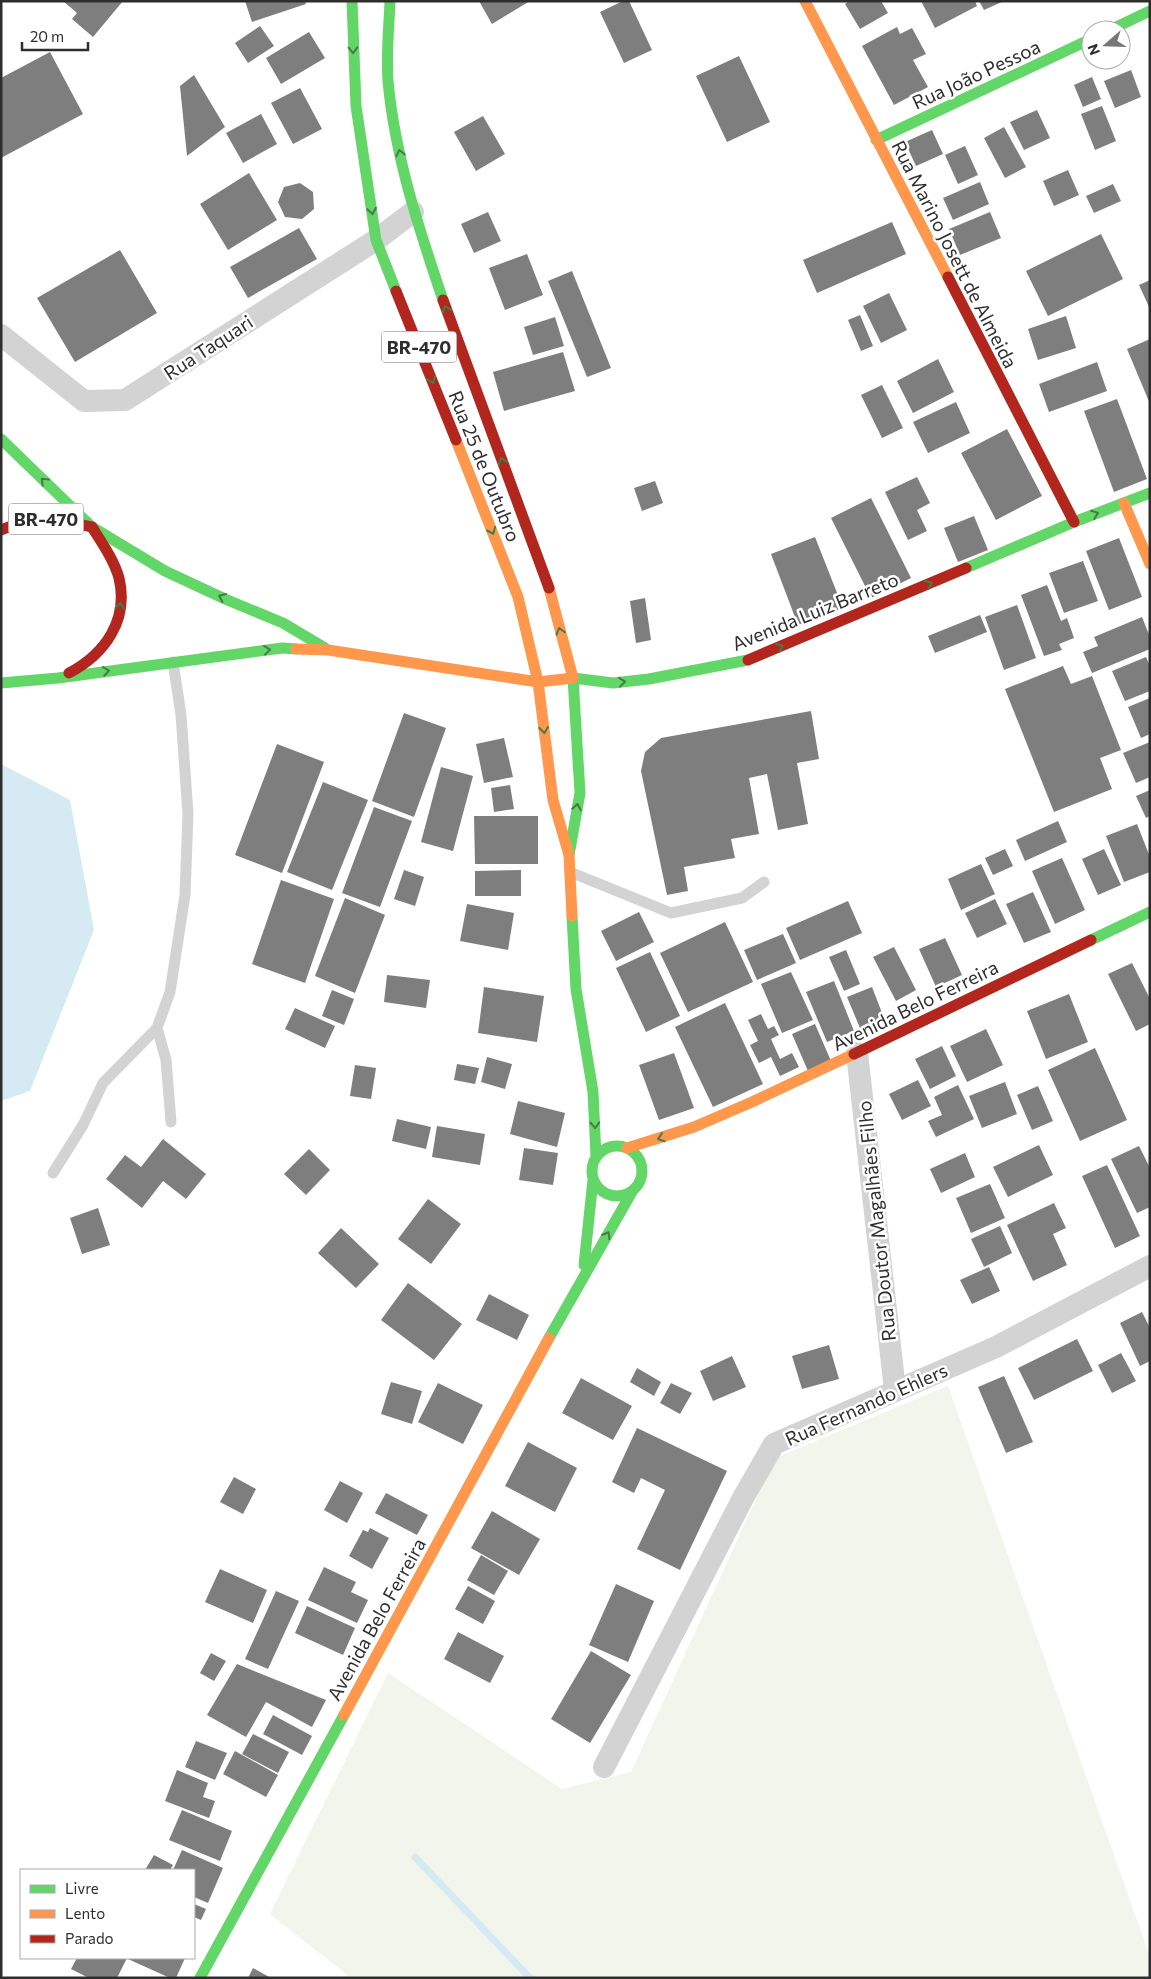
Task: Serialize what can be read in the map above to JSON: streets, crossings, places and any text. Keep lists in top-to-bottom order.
{
  "streets": {
    "main road": [
      "Rua João Pessoa",
      "Rua Marino Josett de Almeida",
      "BR-470",
      "Rua 25 de Outubro",
      "Avenida Luiz Barreto",
      "Avenida Belo Ferreira"
    ],
    "street": ["Rua Taquari", "Rua Doutor Magalhães Filho", "Rua Fernando Ehlers"]
  },
  "crossings": [
    ["Rua João Pessoa", "Rua Marino Josett de Almeida"],
    ["Rua Marino Josett de Almeida", "Avenida Luiz Barreto"],
    ["Rua Taquari", "Rua 25 de Outubro"],
    ["BR-470", "Avenida Luiz Barreto"],
    ["Rua 25 de Outubro", "Avenida Luiz Barreto"],
    ["Avenida Belo Ferreira", "Rua Doutor Magalhães Filho"],
    ["Rua Doutor Magalhães Filho", "Rua Fernando Ehlers"]
  ],
  "one_way": ["Avenida Luiz Barreto"],
  "legend": ["Livre", "Lento", "Parado"],
  "scale_bar": "20 m",
  "north": "left"
}
